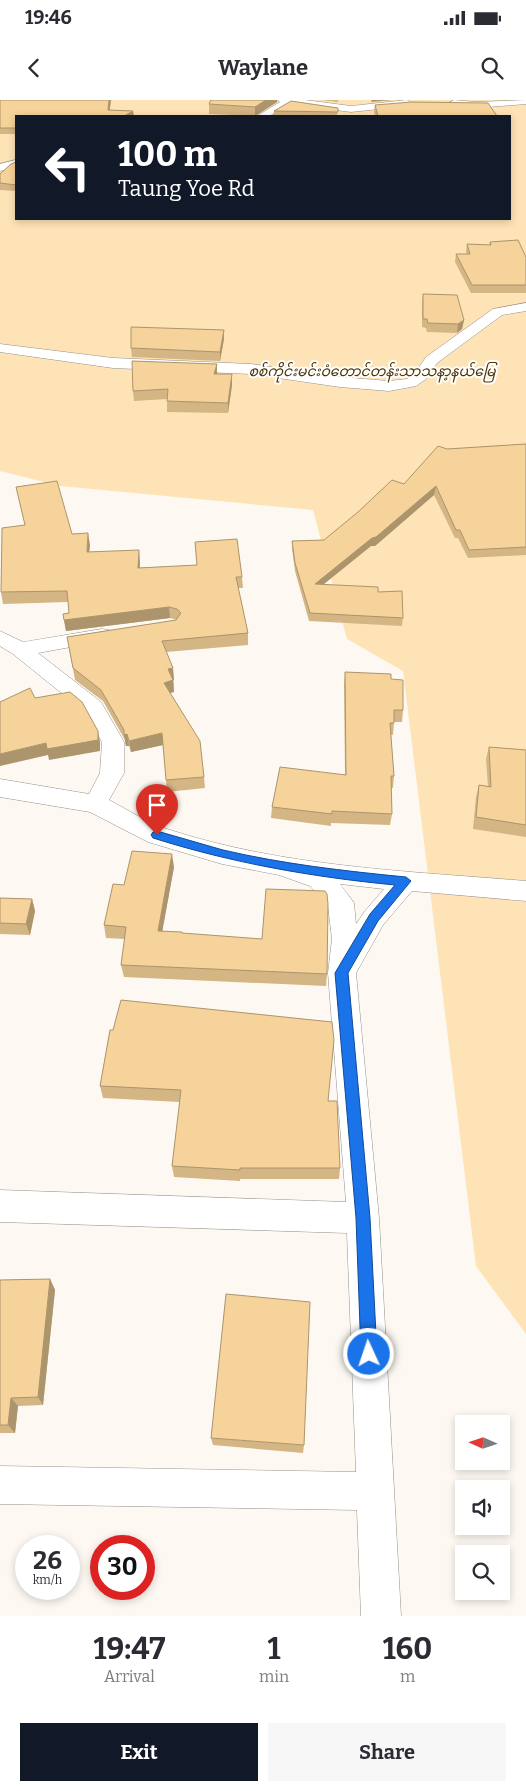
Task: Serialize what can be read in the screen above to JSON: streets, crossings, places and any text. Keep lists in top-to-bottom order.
{
  "parks": ["စစ်ကိုင်းမင်းဝံတောင်တန်းသာသနာ့နယ်မြေ"],
  "north": "left",
  "page": {
    "status": "19:46",
    "header": "Waylane",
    "turn": ["100 m", "Taung Yoe Rd"],
    "speed": "26 km/h",
    "limit": "30",
    "eta": [
      "19:47",
      "Arrival",
      "1",
      "min",
      "160",
      "m"
    ],
    "buttons": ["Exit", "Share"]
  }
}
